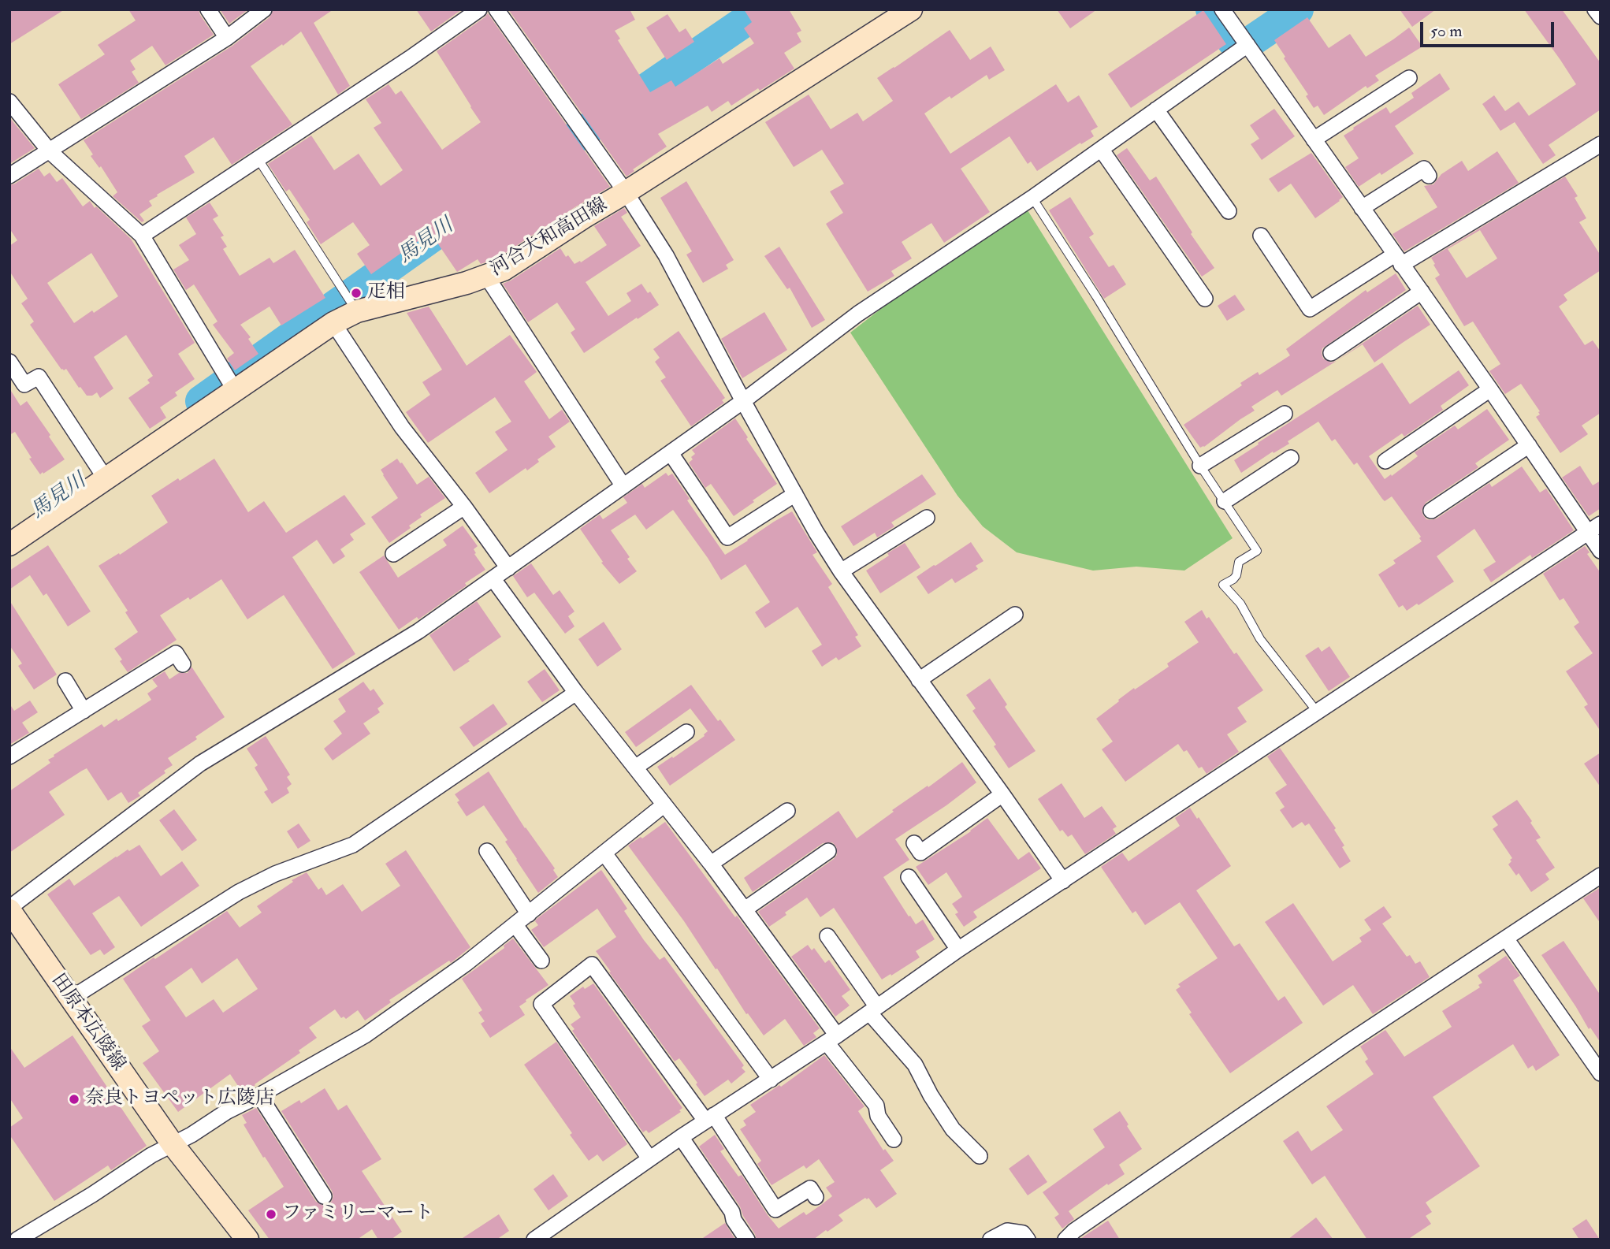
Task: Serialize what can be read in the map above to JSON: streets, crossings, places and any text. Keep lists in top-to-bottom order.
{
  "streets": {
    "main road": ["河合大和高田線", "田原本広陵線"]
  },
  "water": ["馬見川"],
  "places": ["疋相", "奈良トヨペット広陵店", "ファミリーマート"],
  "scale_bar": "50 m"
}
